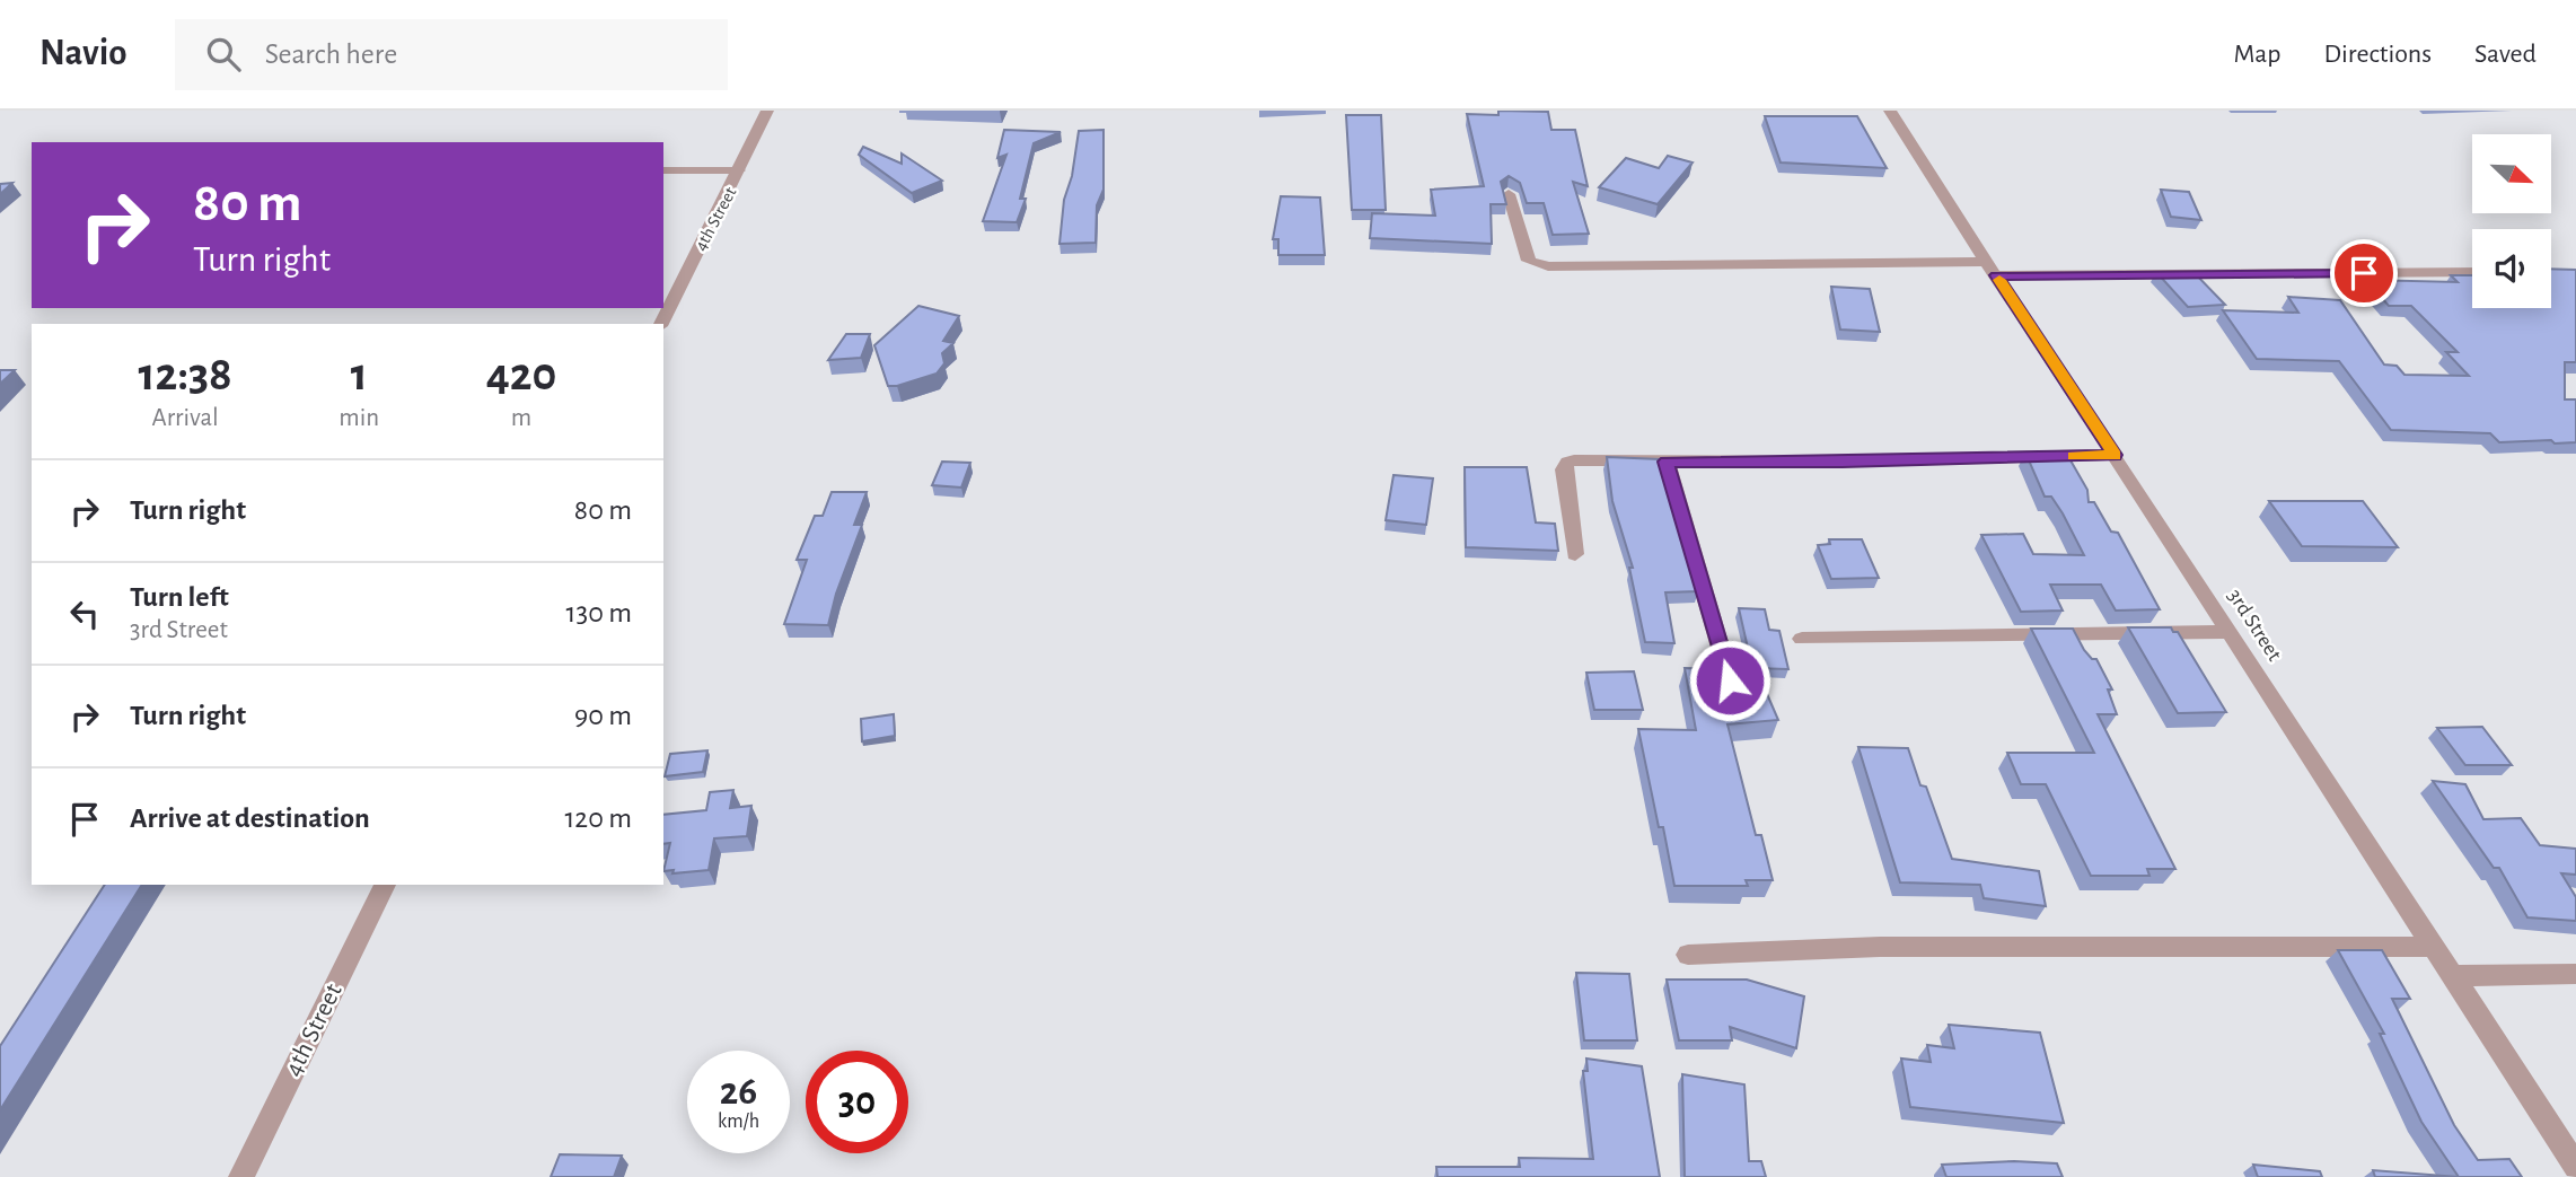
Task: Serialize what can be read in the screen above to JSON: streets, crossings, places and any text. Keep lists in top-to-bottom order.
{
  "streets": {
    "street": ["4th Street", "3rd Street"]
  },
  "north": "bottom right",
  "page": {
    "header": "Navio",
    "search": "Search here",
    "nav": ["Map", "Directions", "Saved"],
    "turn": ["80 m", "Turn right"],
    "eta": [
      "12:38",
      "Arrival",
      "1",
      "min",
      "420",
      "m"
    ],
    "list": [
      {
        "name": "Turn right",
        "value": "80 m"
      },
      {
        "name": "Turn left",
        "note": "3rd Street",
        "value": "130 m"
      },
      {
        "name": "Turn right",
        "value": "90 m"
      },
      {
        "name": "Arrive at destination",
        "value": "120 m"
      }
    ],
    "speed": "26 km/h",
    "limit": "30"
  }
}
